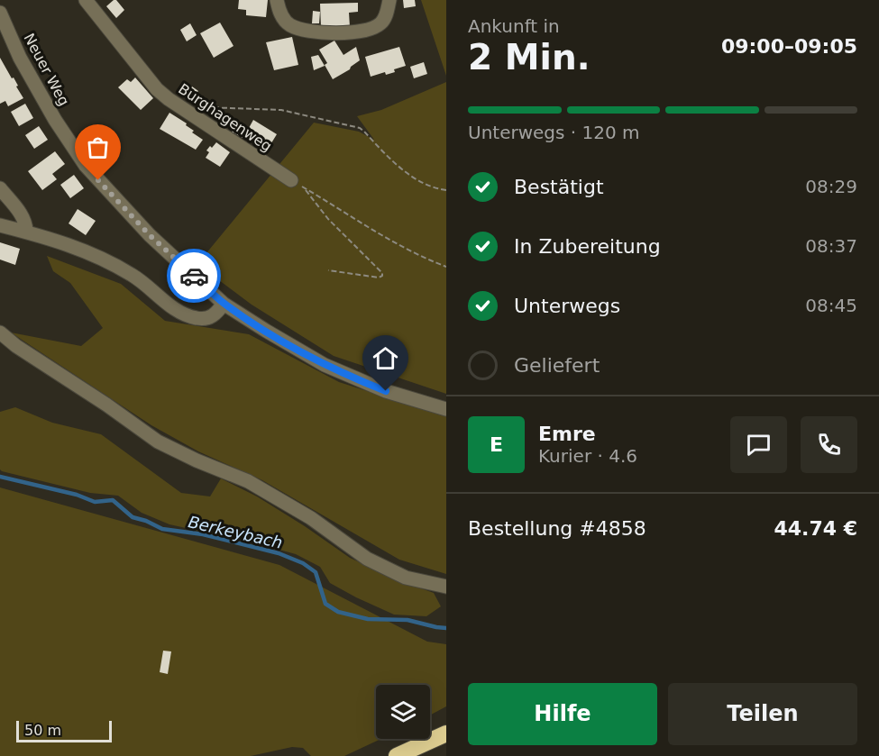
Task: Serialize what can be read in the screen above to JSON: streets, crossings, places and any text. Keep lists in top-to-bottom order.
{
  "streets": {
    "street": ["Neuer Weg", "Burghagenweg"]
  },
  "water": ["Berkeybach"],
  "scale_bar": "50 m",
  "page": {
    "heading": ["2 Min.", "Ankunft in", "09:00–09:05"],
    "panel": [
      "Emre",
      "Kurier · 4.6",
      "Bestellung #4858",
      "44.74 €"
    ],
    "bar": "Unterwegs · 120 m",
    "list": [
      ["Bestätigt", "08:29"],
      ["In Zubereitung", "08:37"],
      ["Unterwegs", "08:45"],
      "Geliefert"
    ],
    "round": "E",
    "buttons": ["Hilfe", "Teilen"],
    "scale": "50 m"
  }
}
